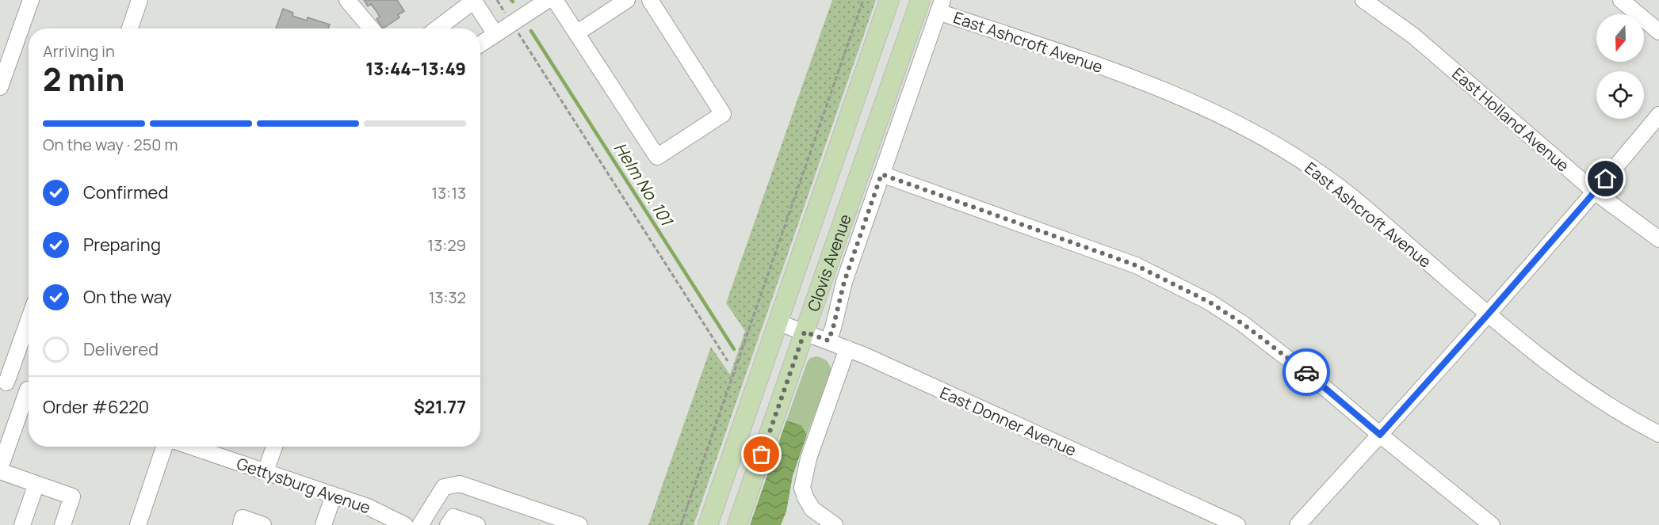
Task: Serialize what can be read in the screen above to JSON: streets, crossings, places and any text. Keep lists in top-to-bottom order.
{
  "streets": {
    "main road": ["Clovis Avenue"],
    "street": [
      "East Ashcroft Avenue",
      "East Holland Avenue",
      "East Donner Avenue",
      "Gettysburg Avenue"
    ]
  },
  "crossings": [
    ["Clovis Avenue", "East Donner Avenue"]
  ],
  "water": ["Helm No. 101"],
  "north": "bottom",
  "page": {
    "heading": ["2 min", "Arriving in", "13:44–13:49"],
    "panel": ["Order #6220", "$21.77"],
    "bar": "On the way · 250 m",
    "list": [
      ["Confirmed", "13:13"],
      ["Preparing", "13:29"],
      ["On the way", "13:32"],
      "Delivered"
    ]
  }
}
